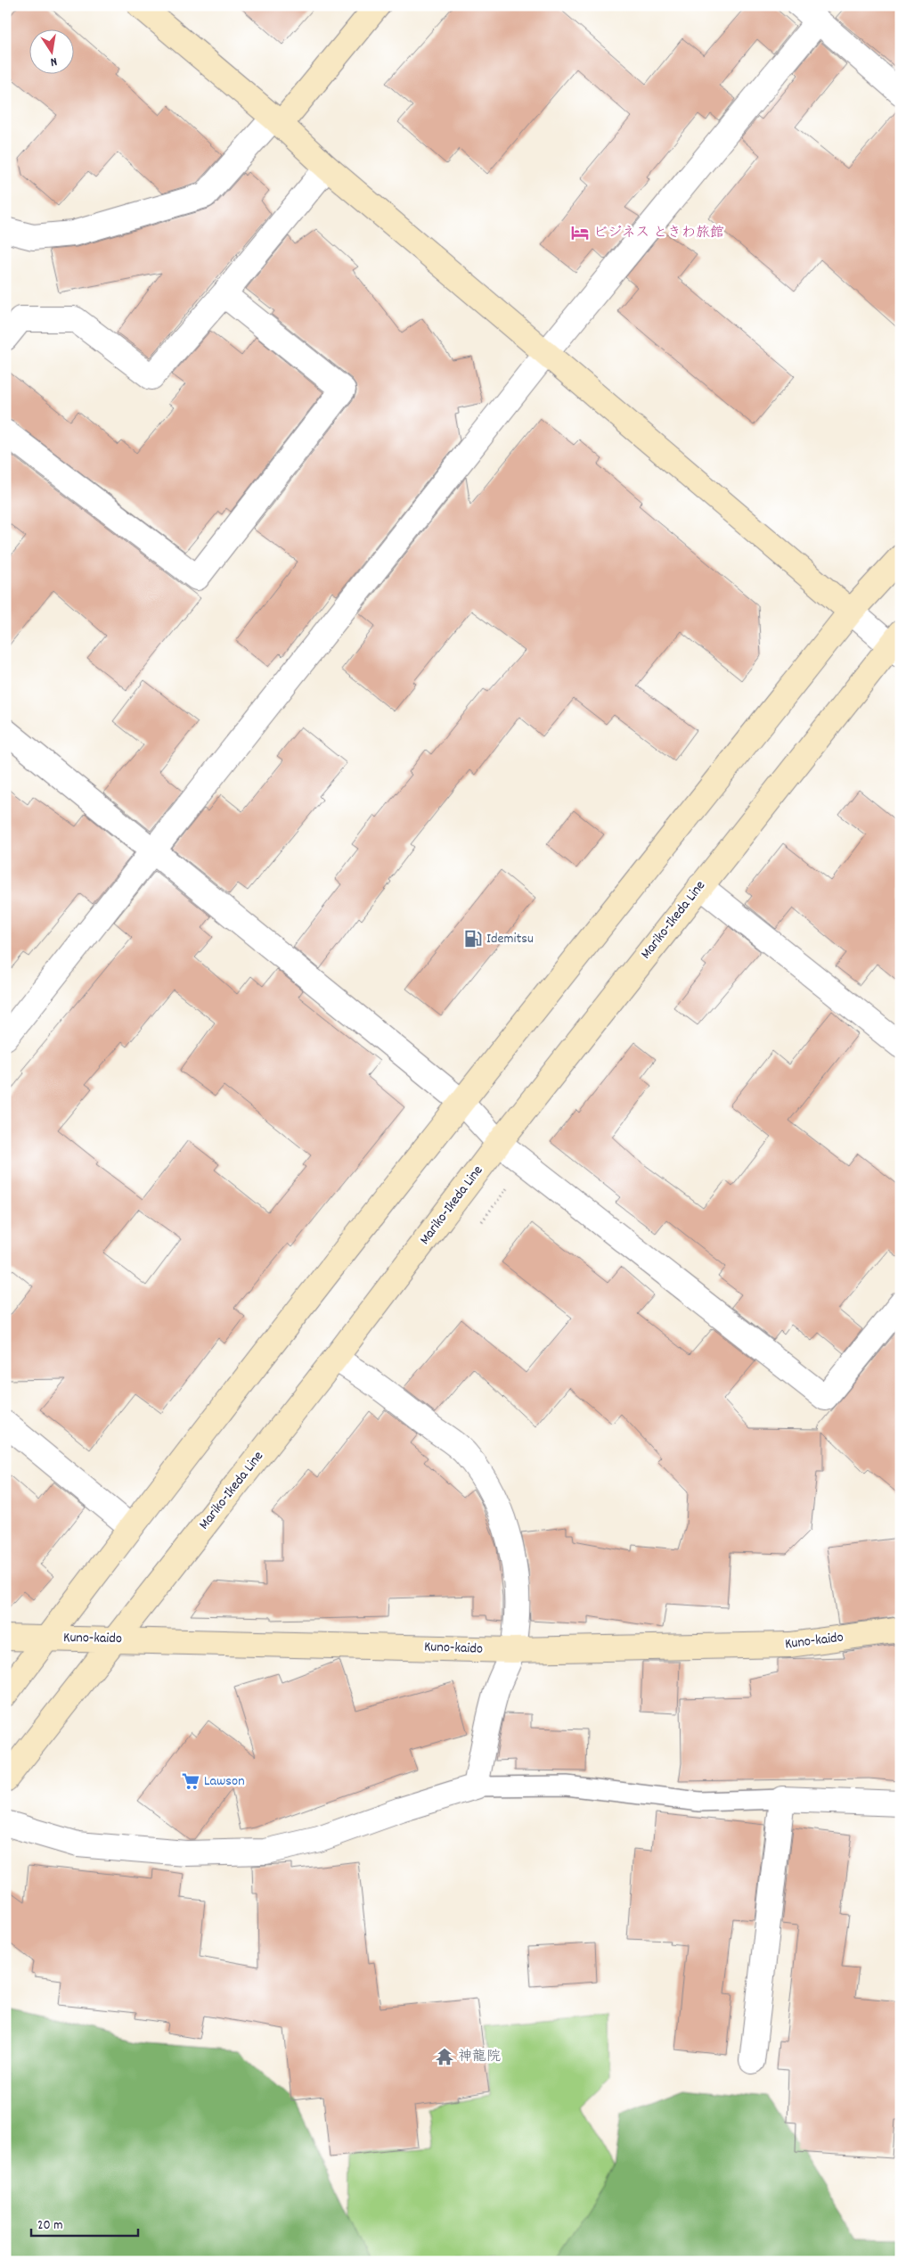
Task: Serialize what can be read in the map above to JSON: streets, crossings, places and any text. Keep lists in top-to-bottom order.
{
  "streets": {
    "street": ["Mariko-Ikeda Line", "Kuno-kaido"]
  },
  "crossings": [
    ["Mariko-Ikeda Line", "Kuno-kaido"]
  ],
  "places": {
    "hotel": ["ビジネス ときわ旅館"],
    "fuel station": ["Idemitsu"],
    "supermarket": ["Lawson"],
    "temple": ["神龍院"]
  },
  "scale_bar": "20 m",
  "north": "bottom"
}
